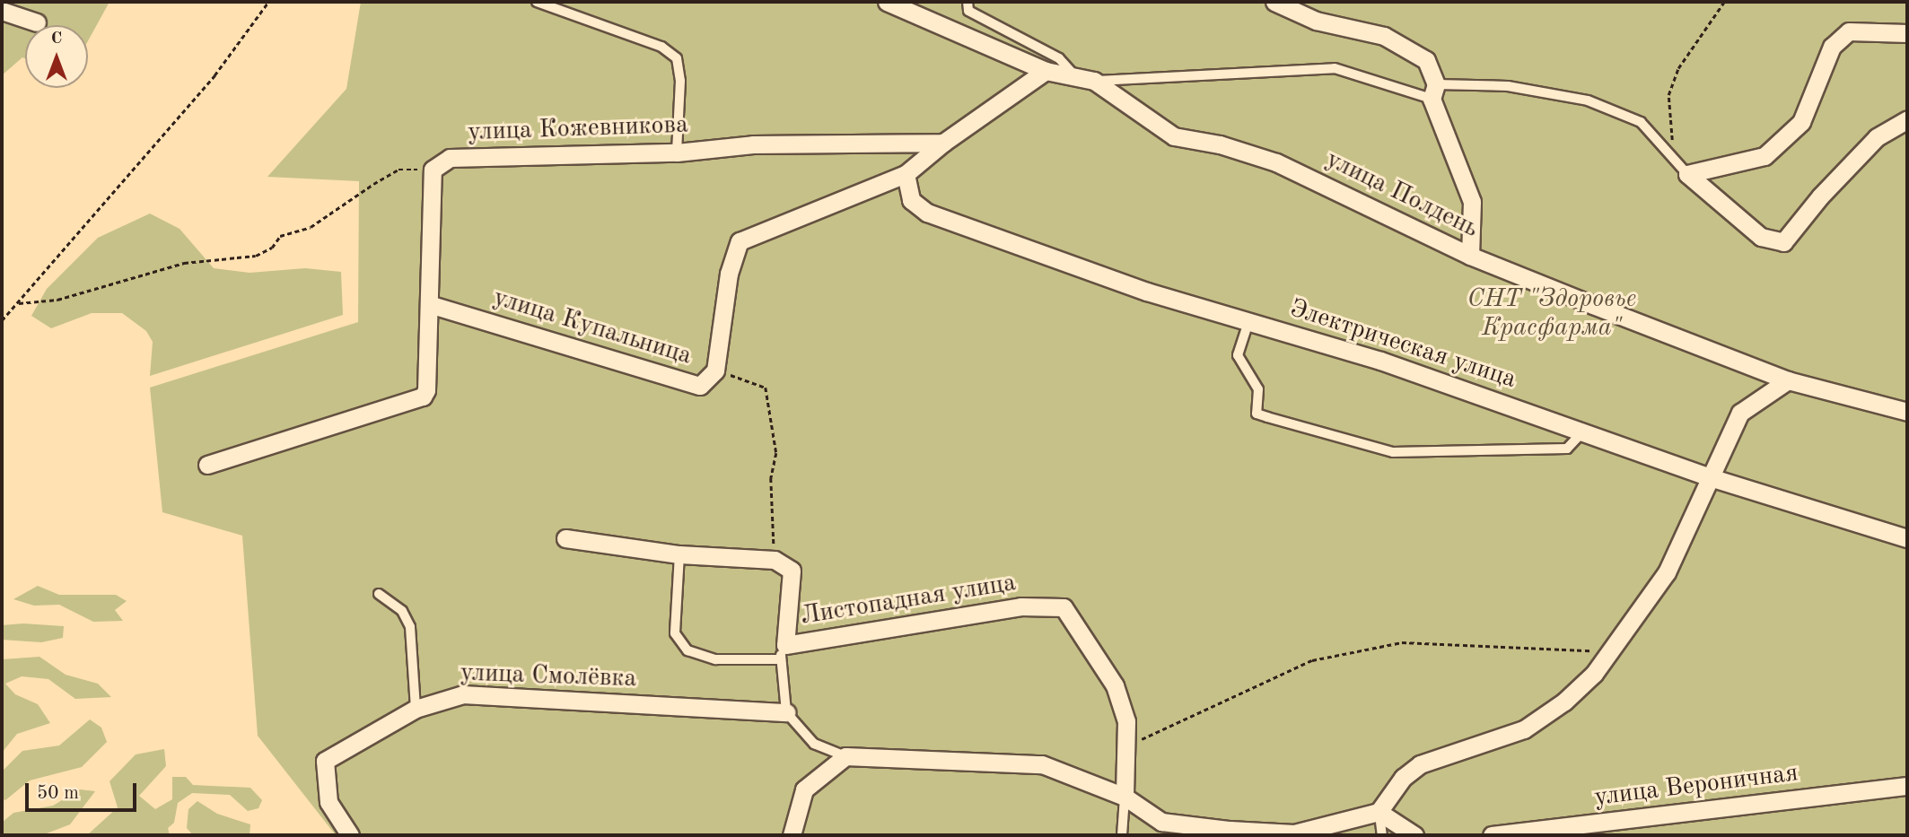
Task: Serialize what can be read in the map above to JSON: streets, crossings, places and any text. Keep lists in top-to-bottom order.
{
  "streets": {
    "street": [
      "улица Кожевникова",
      "улица Полдень",
      "улица Купальница",
      "Электрическая улица",
      "Листопадная улица",
      "улица Смолёвка",
      "улица Вероничная"
    ]
  },
  "crossings": [
    ["улица Кожевникова", "улица Купальница"],
    ["улица Купальница", "Электрическая улица"]
  ],
  "parks": ["СНТ \"Здоровье Красфарма\""],
  "scale_bar": "50 m",
  "north": "top"
}
